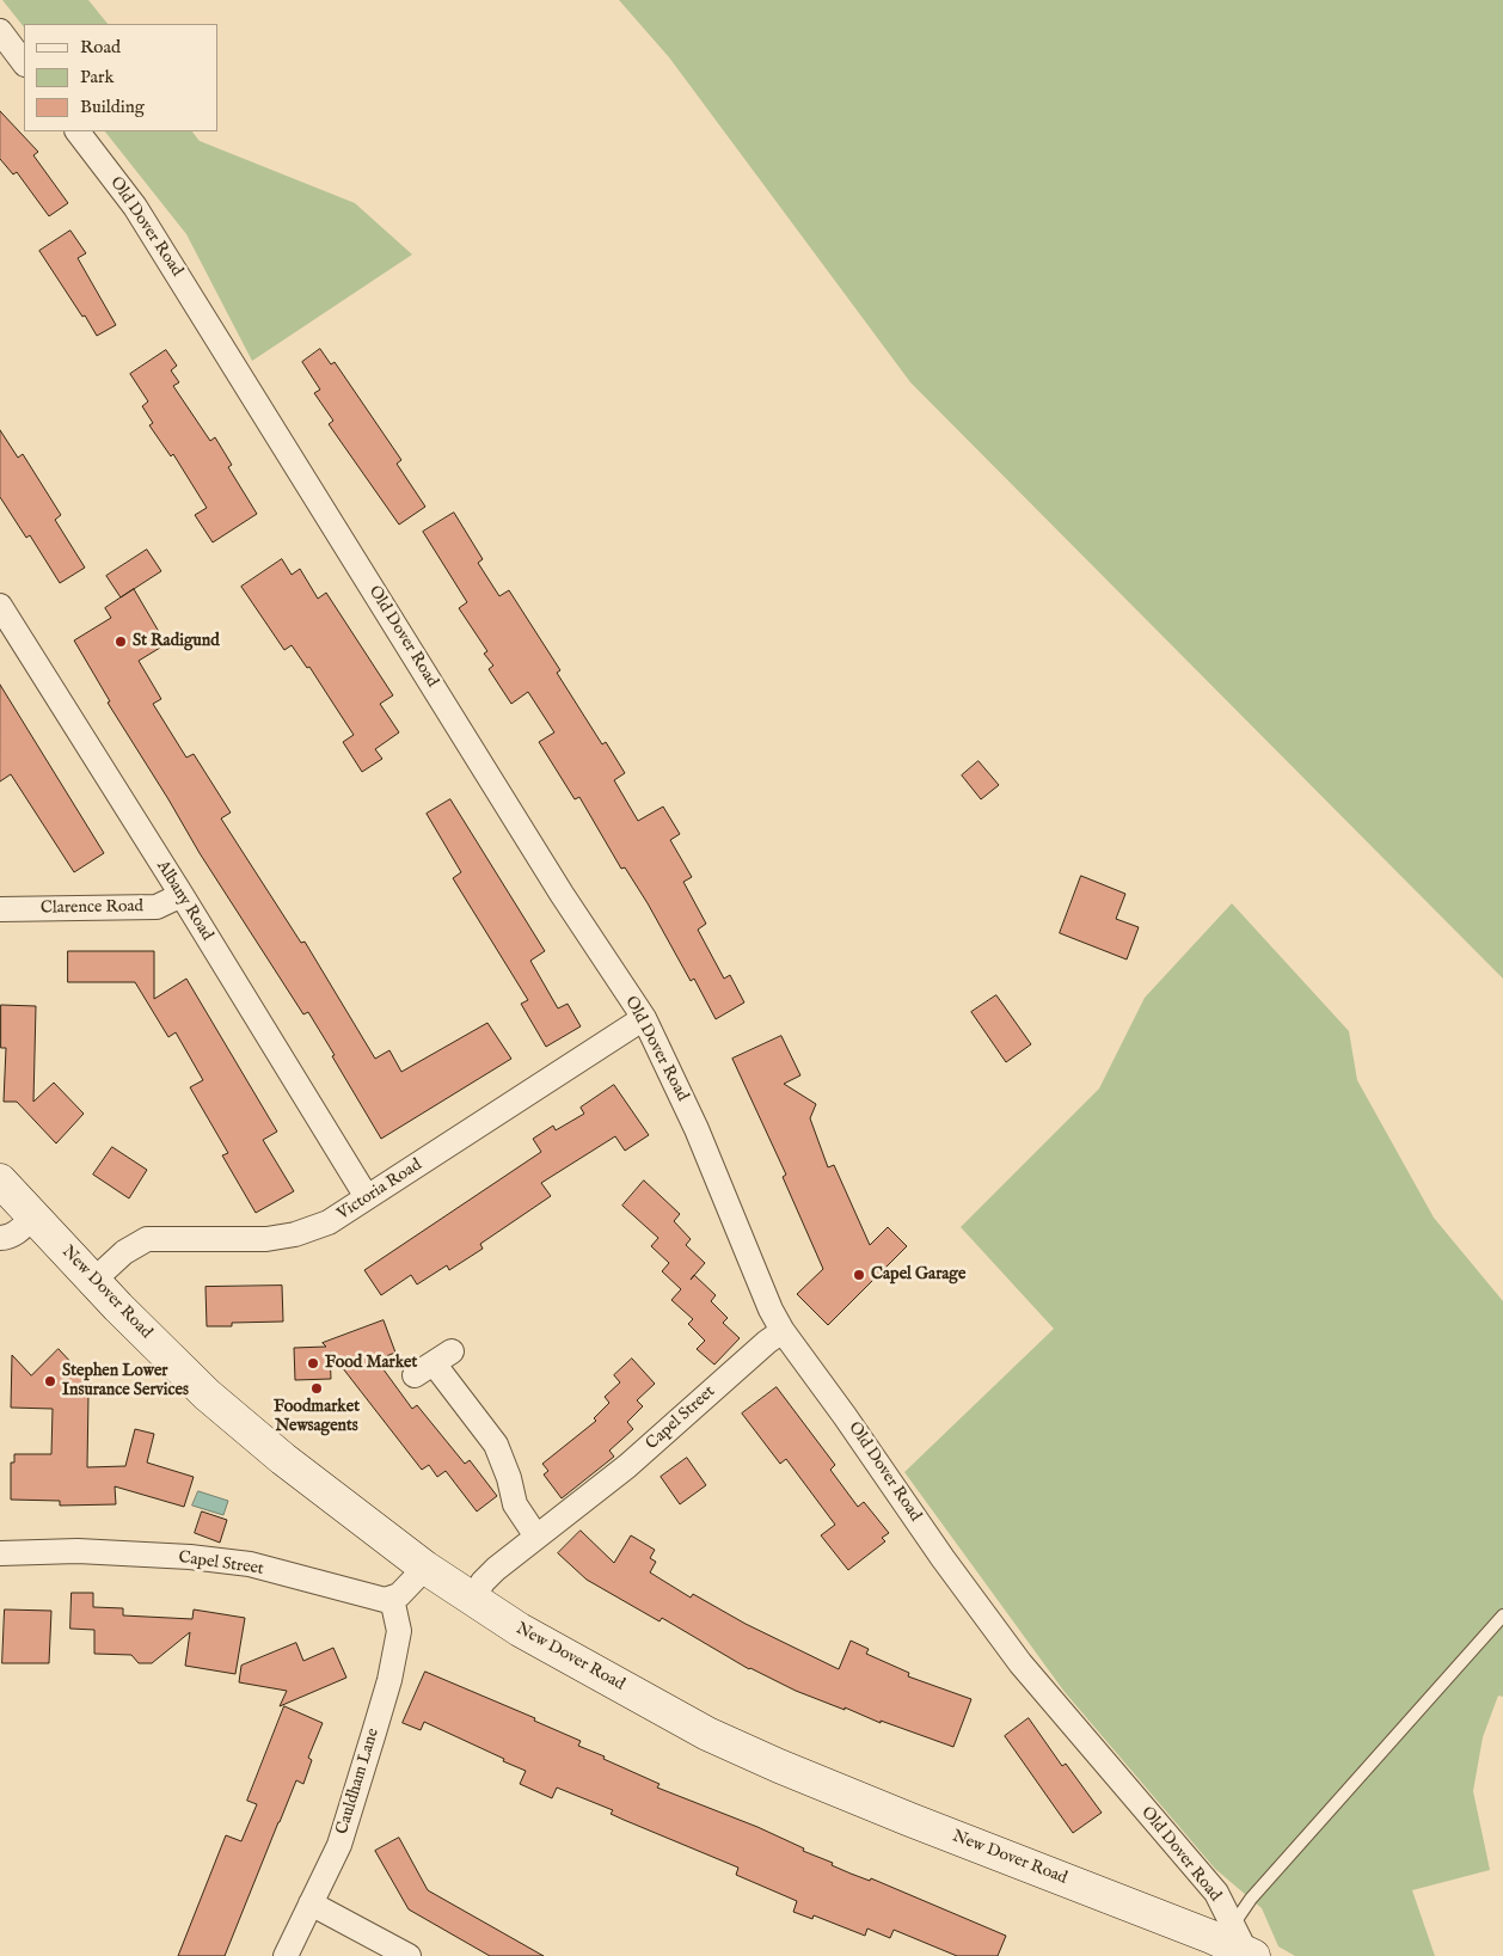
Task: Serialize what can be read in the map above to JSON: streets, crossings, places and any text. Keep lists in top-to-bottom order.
{
  "streets": {
    "main road": ["New Dover Road"],
    "street": [
      "Old Dover Road",
      "Albany Road",
      "Clarence Road",
      "Victoria Road",
      "Capel Street",
      "Cauldham Lane"
    ]
  },
  "crossings": [
    ["Old Dover Road", "Victoria Road"],
    ["Old Dover Road", "New Dover Road"],
    ["Old Dover Road", "Capel Street"],
    ["Albany Road", "Clarence Road"],
    ["Albany Road", "Victoria Road"],
    ["Victoria Road", "New Dover Road"],
    ["New Dover Road", "Capel Street"],
    ["Capel Street", "Cauldham Lane"]
  ],
  "places": [
    "St Radigund",
    "Capel Garage",
    "Food Market",
    "Stephen Lower Insurance Services",
    "Foodmarket Newsagents"
  ],
  "legend": ["Road", "Park", "Building"]
}
